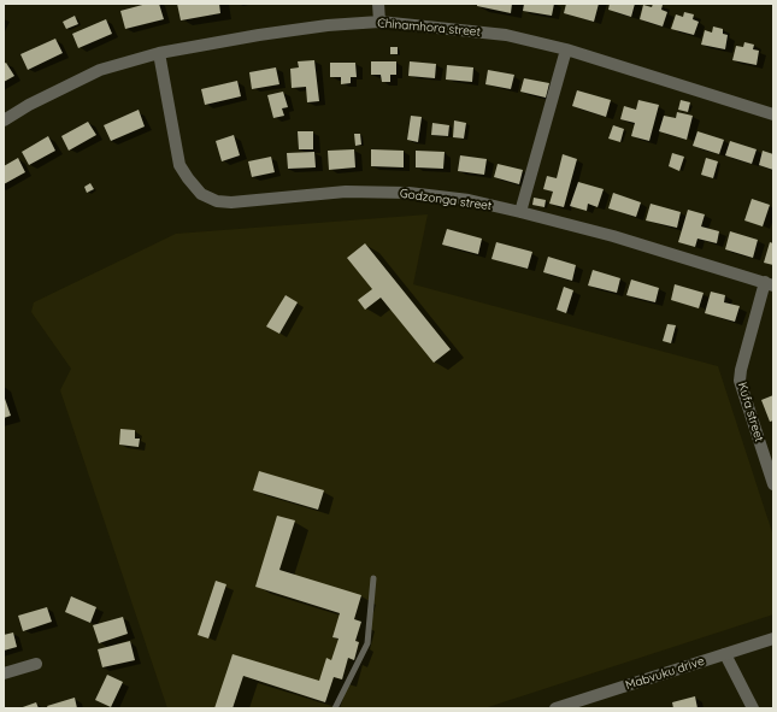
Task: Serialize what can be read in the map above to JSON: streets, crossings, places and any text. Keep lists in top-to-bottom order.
{
  "streets": {
    "street": [
      "Chinamhora street",
      "Godzonga street",
      "Kufa street",
      "Mabvuku drive"
    ]
  },
  "crossings": [
    ["Chinamhora street", "Godzonga street"],
    ["Godzonga street", "Kufa street"]
  ]
}
